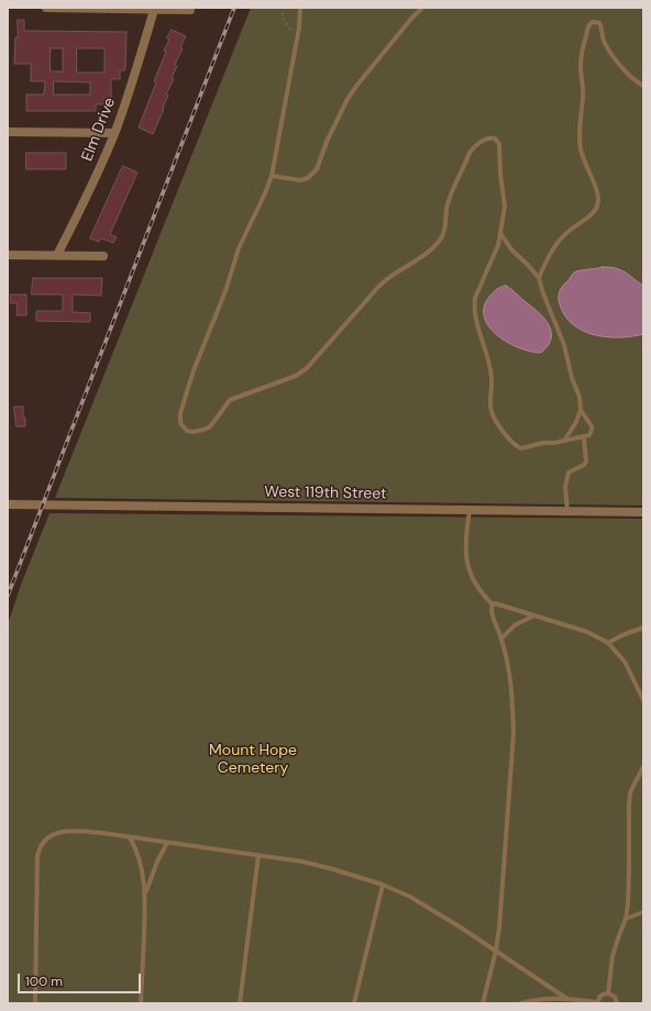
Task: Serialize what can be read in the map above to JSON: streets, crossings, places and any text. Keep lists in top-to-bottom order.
{
  "streets": {
    "street": ["Elm Drive", "West 119th Street"]
  },
  "parks": ["Mount Hope Cemetery"],
  "scale_bar": "100 m"
}
